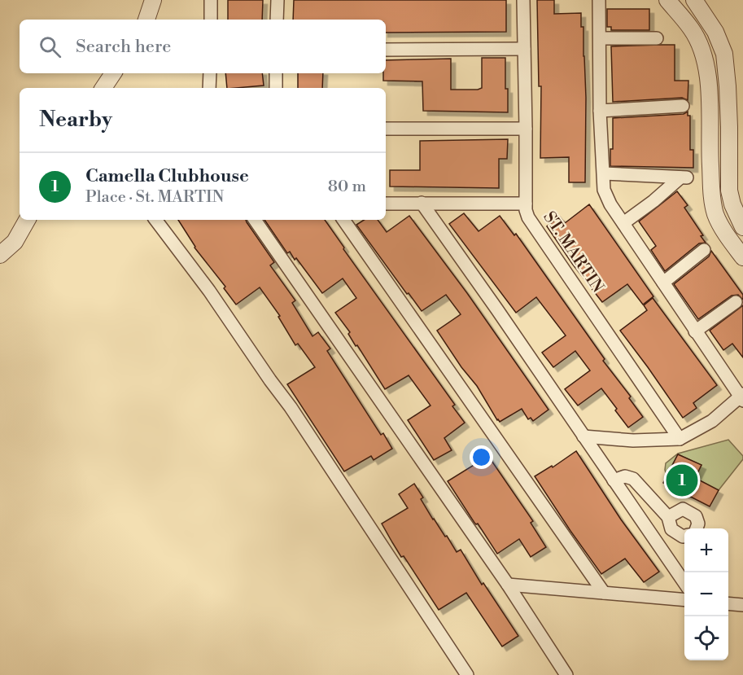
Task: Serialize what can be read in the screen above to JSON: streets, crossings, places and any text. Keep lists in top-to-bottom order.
{
  "streets": {
    "street": ["ST. MARTIN"]
  },
  "page": {
    "search": "Search here",
    "heading": "Nearby",
    "list": [
      {
        "mark": "1",
        "name": "Camella Clubhouse",
        "note": "Place · St. MARTIN",
        "value": "80 m"
      }
    ],
    "pins": "1",
    "map_buttons": ["+", "−"]
  }
}
